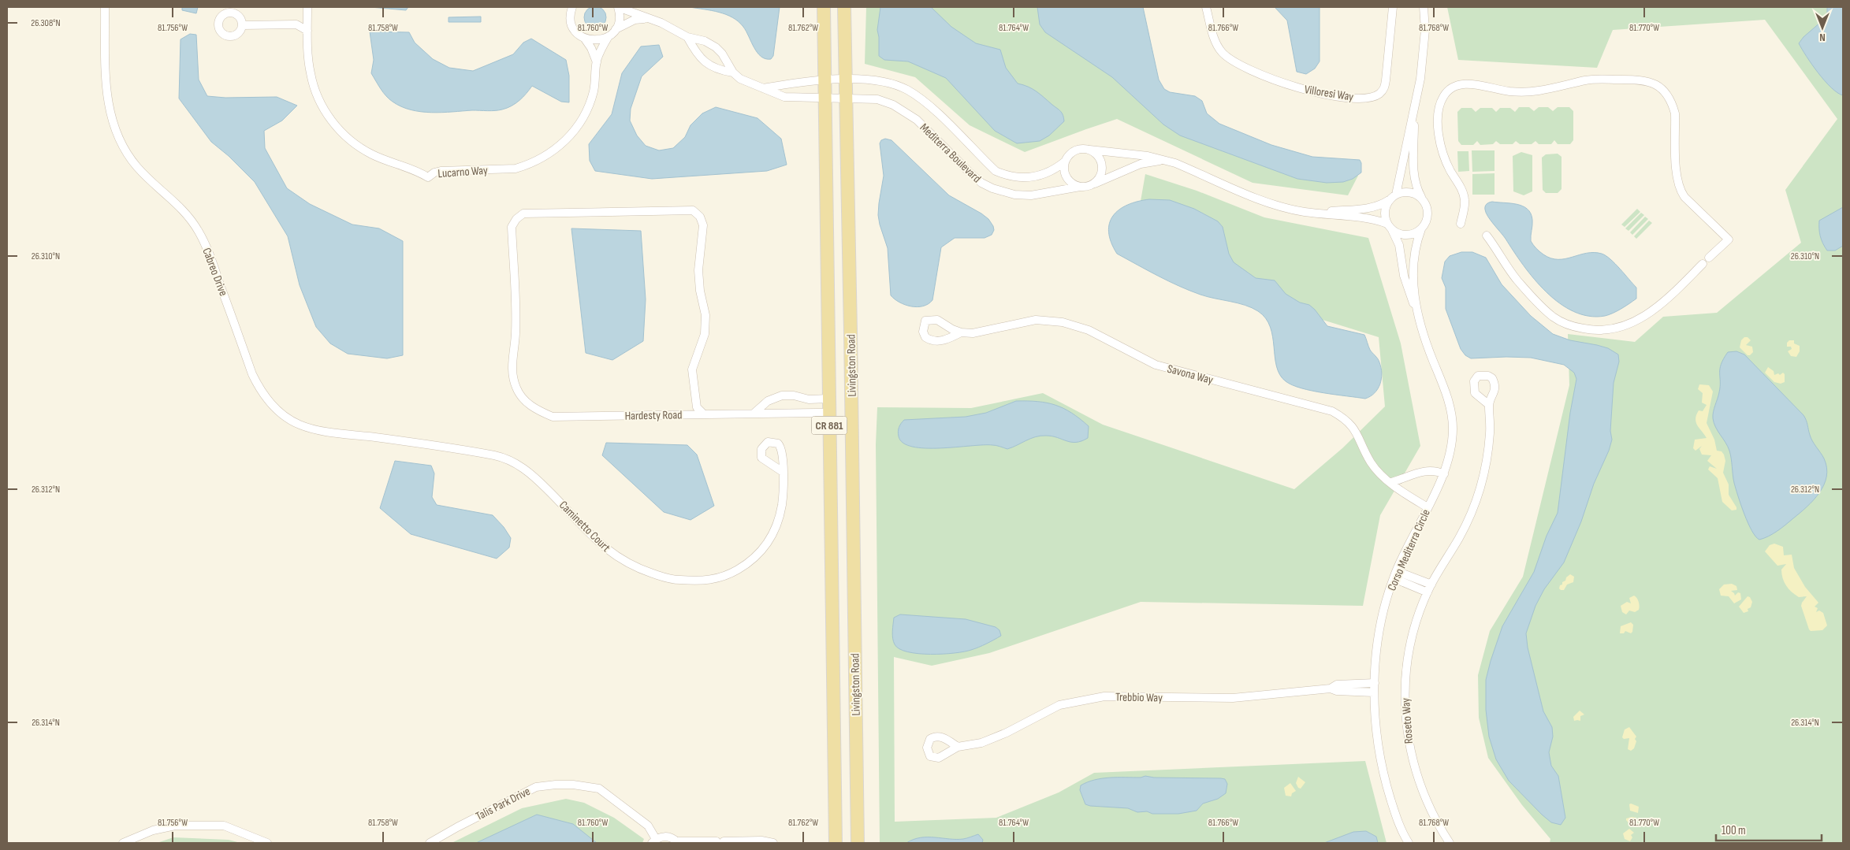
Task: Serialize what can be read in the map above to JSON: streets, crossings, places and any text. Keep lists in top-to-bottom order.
{
  "streets": {
    "main road": ["Livingston Road", "CR 881"],
    "street": [
      "Villoresi Way",
      "Mediterra Boulevard",
      "Lucarno Way",
      "Cabreo Drive",
      "Savona Way",
      "Hardesty Road",
      "Caminetto Court",
      "Corso Mediterra Circle",
      "Trebbio Way",
      "Roseto Way",
      "Talis Park Drive"
    ]
  },
  "crossings": [
    ["Mediterra Boulevard", "Livingston Road"],
    ["Cabreo Drive", "Caminetto Court"],
    ["Livingston Road", "Hardesty Road"],
    ["Savona Way", "Corso Mediterra Circle"],
    ["Corso Mediterra Circle", "Trebbio Way"]
  ],
  "scale_bar": "100 m",
  "north": "bottom",
  "coordinates": [
    "26.308°N",
    "81.756°W",
    "81.758°W",
    "81.760°W",
    "81.762°W",
    "81.764°W",
    "81.766°W",
    "81.768°W",
    "81.770°W",
    "26.310°N",
    "26.312°N",
    "26.314°N"
  ]
}
